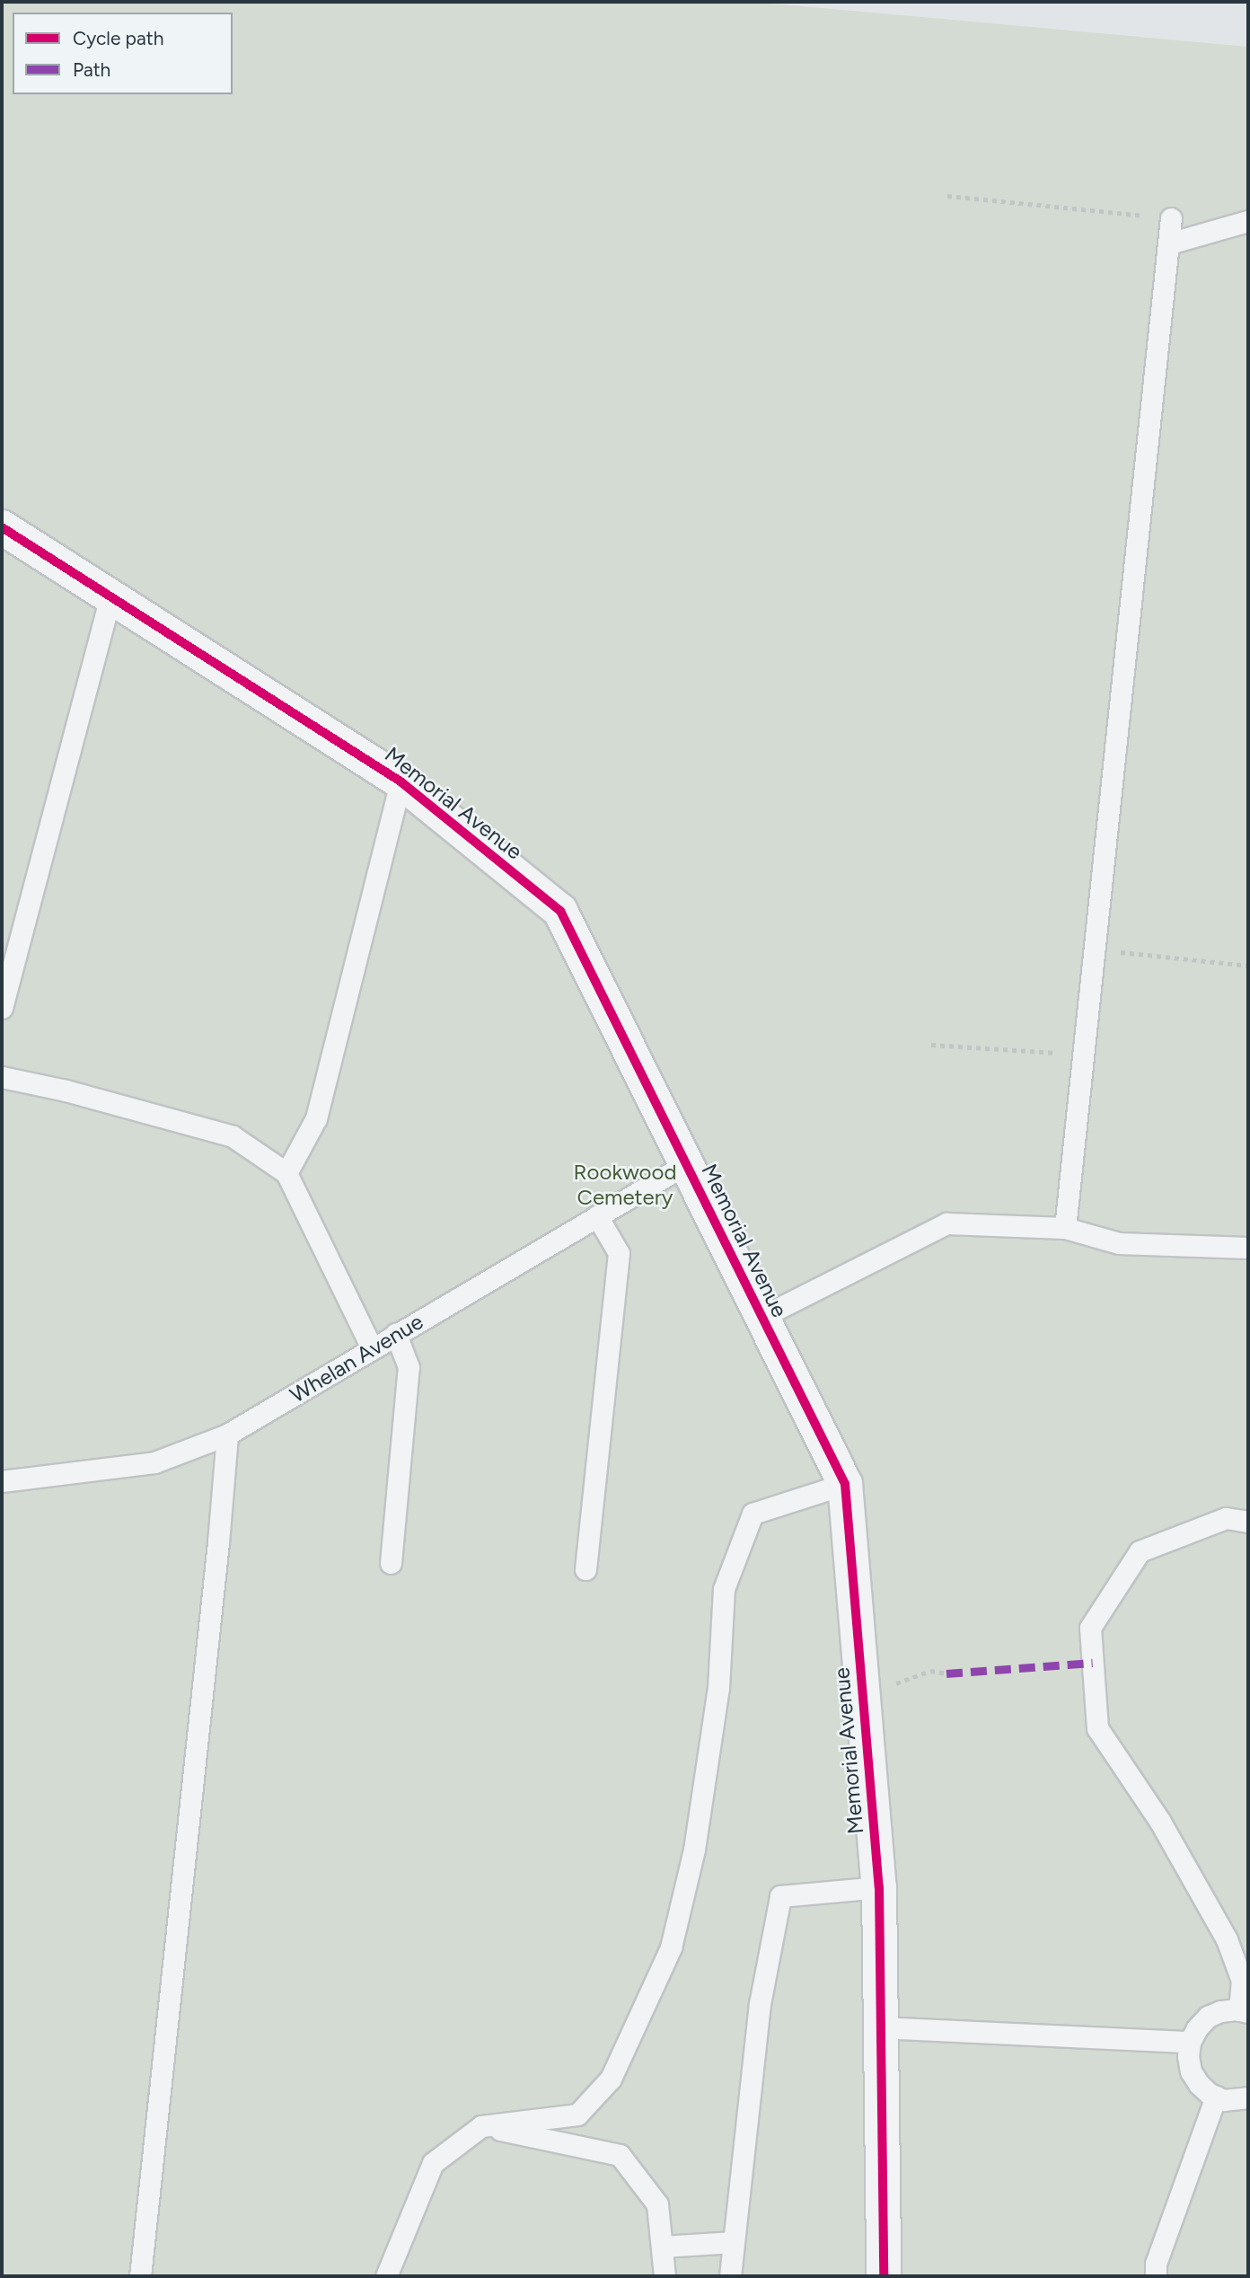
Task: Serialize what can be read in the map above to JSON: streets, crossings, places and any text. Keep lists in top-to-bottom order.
{
  "streets": {
    "street": ["Memorial Avenue"],
    "lane": ["Whelan Avenue"]
  },
  "crossings": [
    ["Memorial Avenue", "Whelan Avenue"]
  ],
  "parks": ["Rookwood Cemetery"],
  "legend": ["Cycle path", "Path"]
}
